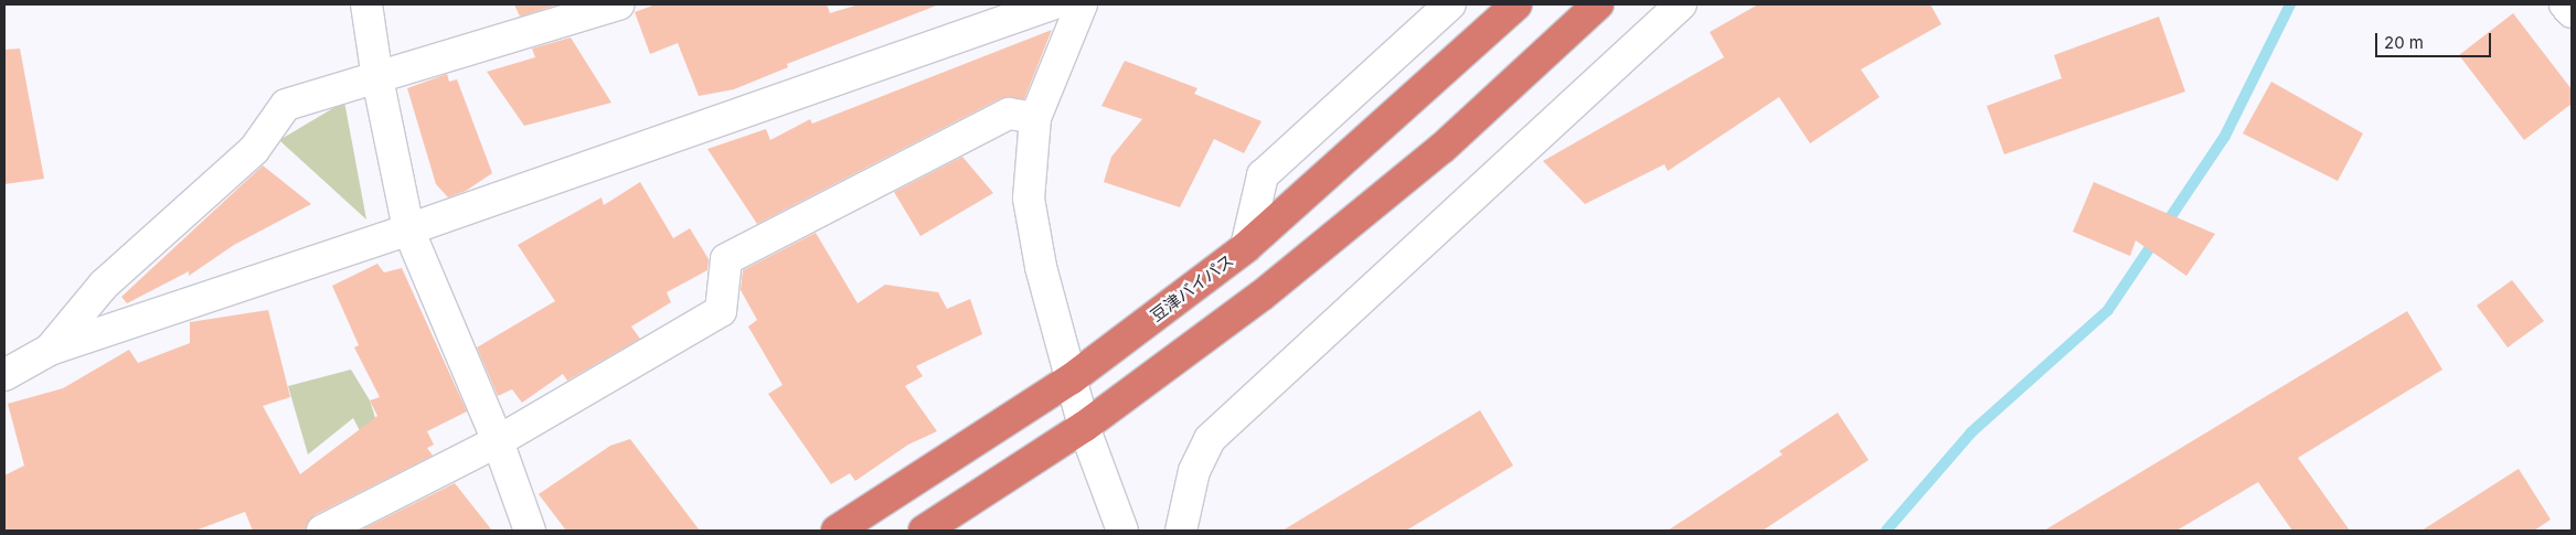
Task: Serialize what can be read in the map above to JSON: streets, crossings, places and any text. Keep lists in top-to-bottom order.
{
  "streets": {
    "highway": ["豆津バイパス"]
  },
  "scale_bar": "20 m"
}
